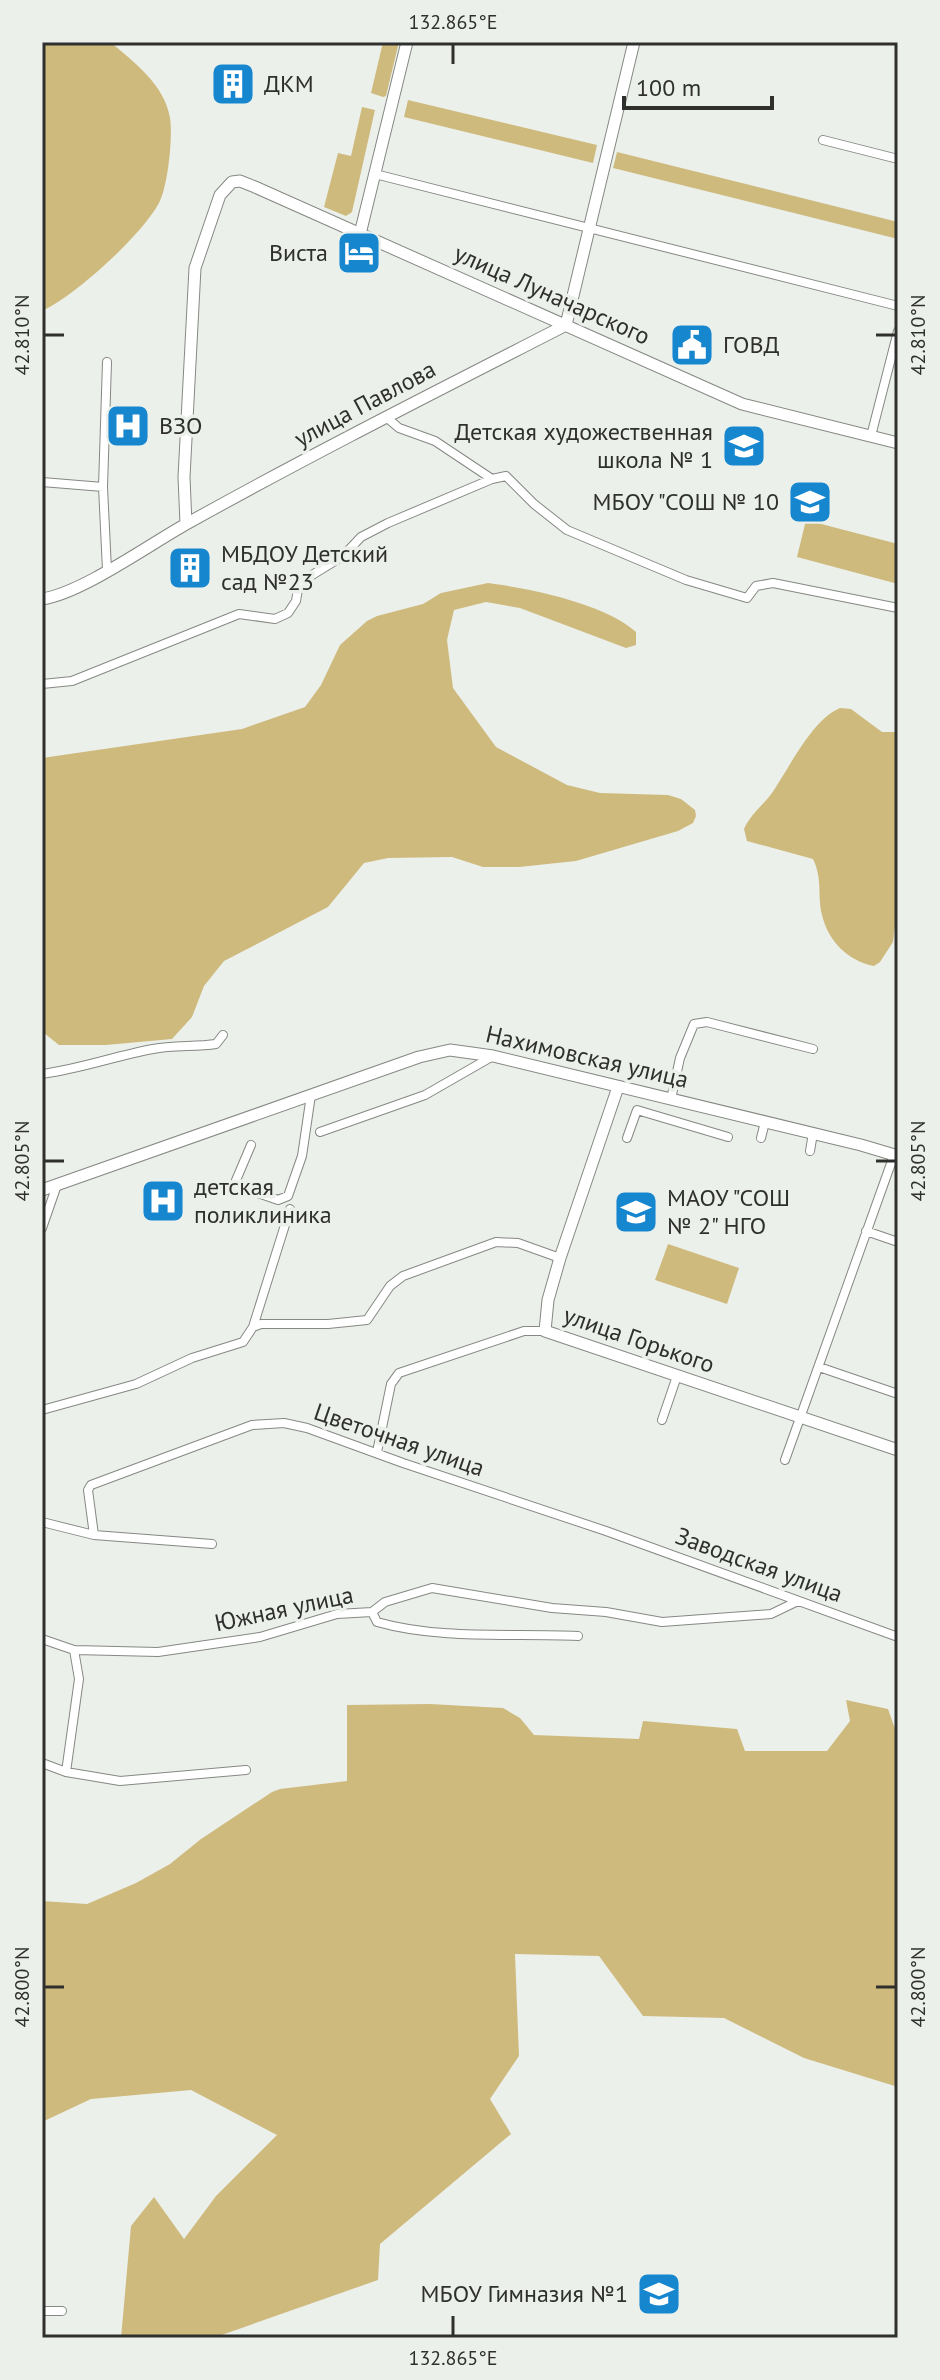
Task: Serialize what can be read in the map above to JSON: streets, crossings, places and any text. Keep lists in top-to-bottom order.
{
  "streets": {
    "main road": [
      "улица Луначарского",
      "улица Павлова",
      "Нахимовская улица",
      "улица Горького"
    ],
    "street": ["Цветочная улица", "Заводская улица", "Южная улица"]
  },
  "crossings": [
    ["улица Луначарского", "улица Павлова"],
    ["улица Горького", "Цветочная улица"],
    ["Цветочная улица", "Заводская улица"]
  ],
  "places": {
    "building": ["ДКМ", "МБДОУ Детский сад №23"],
    "hotel": ["Виста"],
    "public building": ["ГОВД"],
    "hospital": ["ВЗО", "детская поликлиника"],
    "school or university": [
      "Детская художественная школа № 1",
      "МБОУ \"СОШ № 10",
      "МАОУ \"СОШ № 2\" НГО",
      "МБОУ Гимназия №1"
    ]
  },
  "scale_bar": "100 m",
  "coordinates": [
    "132.865°E",
    "42.810°N",
    "42.805°N",
    "42.800°N"
  ]
}
